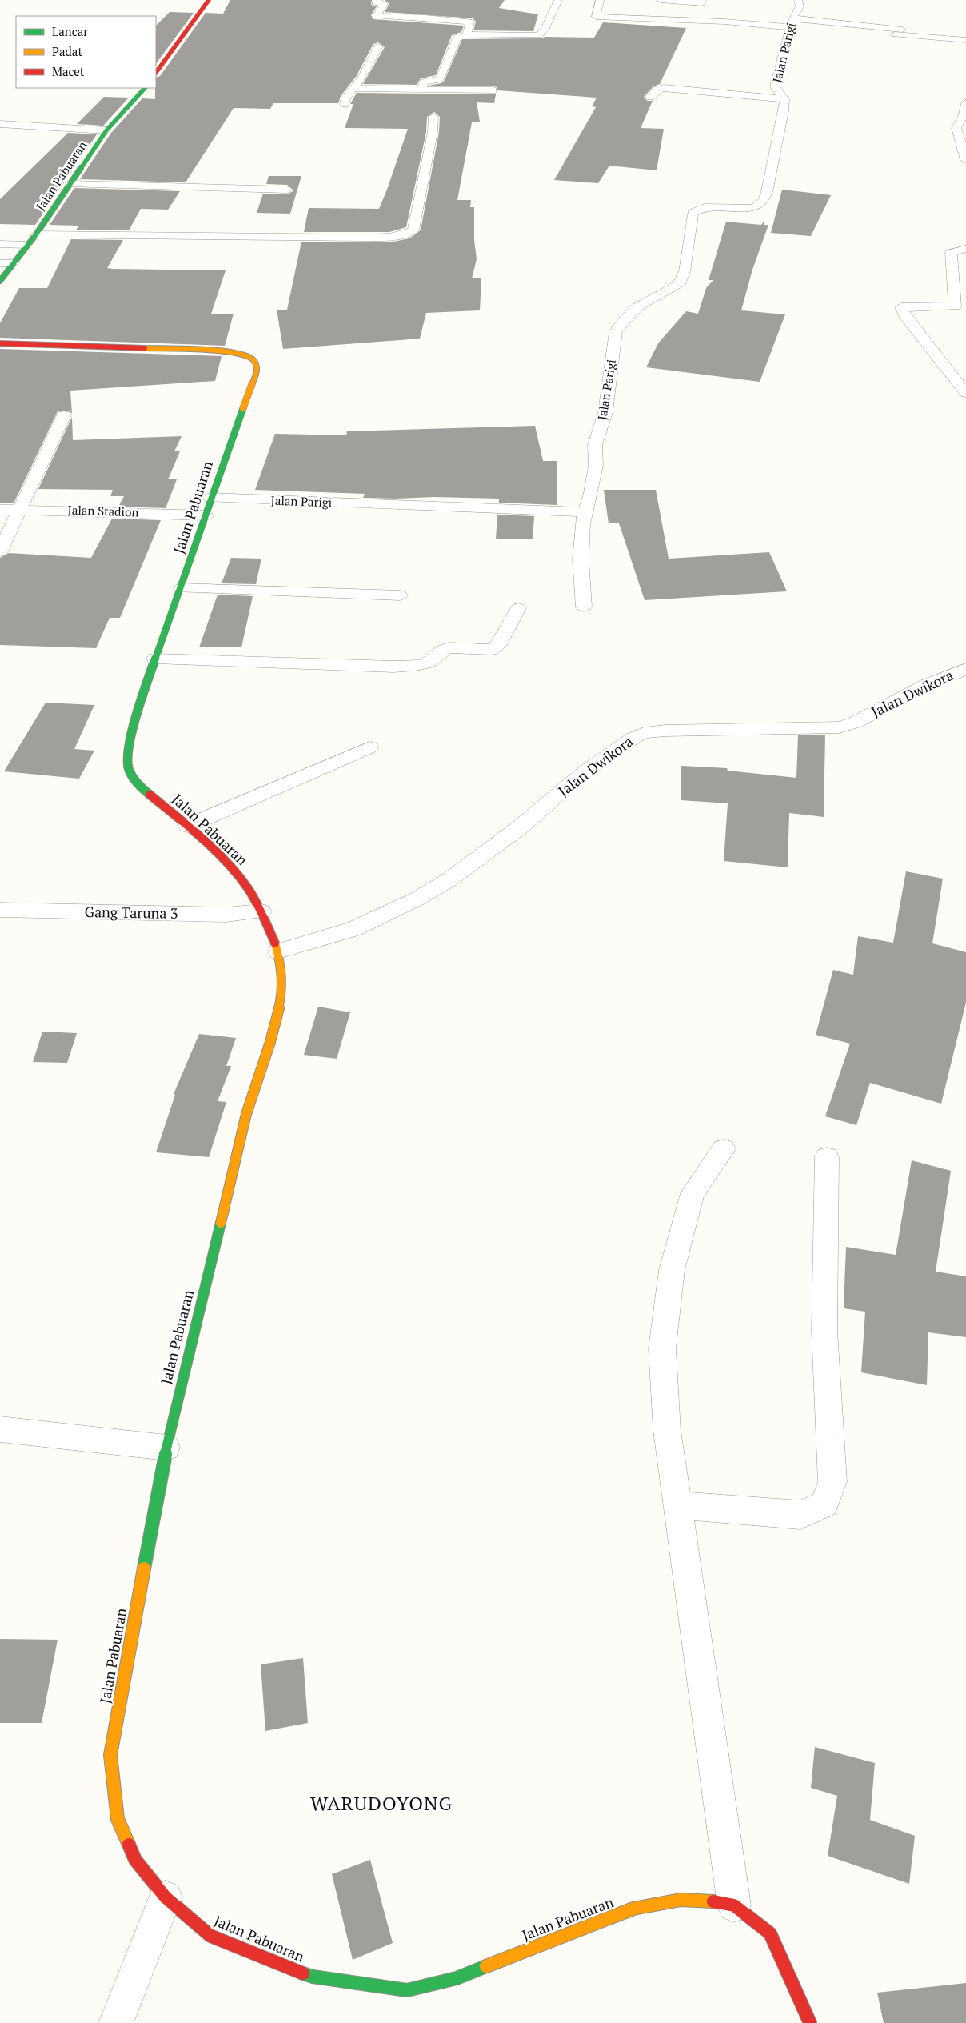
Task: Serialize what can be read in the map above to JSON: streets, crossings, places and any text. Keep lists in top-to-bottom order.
{
  "streets": {
    "street": [
      "Jalan Parigi",
      "Jalan Pabuaran",
      "Jalan Stadion",
      "Jalan Dwikora",
      "Gang Taruna 3"
    ]
  },
  "crossings": [
    ["Jalan Parigi", "Jalan Pabuaran"],
    ["Jalan Pabuaran", "Jalan Stadion"],
    ["Jalan Pabuaran", "Jalan Dwikora"],
    ["Jalan Pabuaran", "Gang Taruna 3"]
  ],
  "districts": ["WARUDOYONG"],
  "legend": ["Lancar", "Padat", "Macet"]
}
